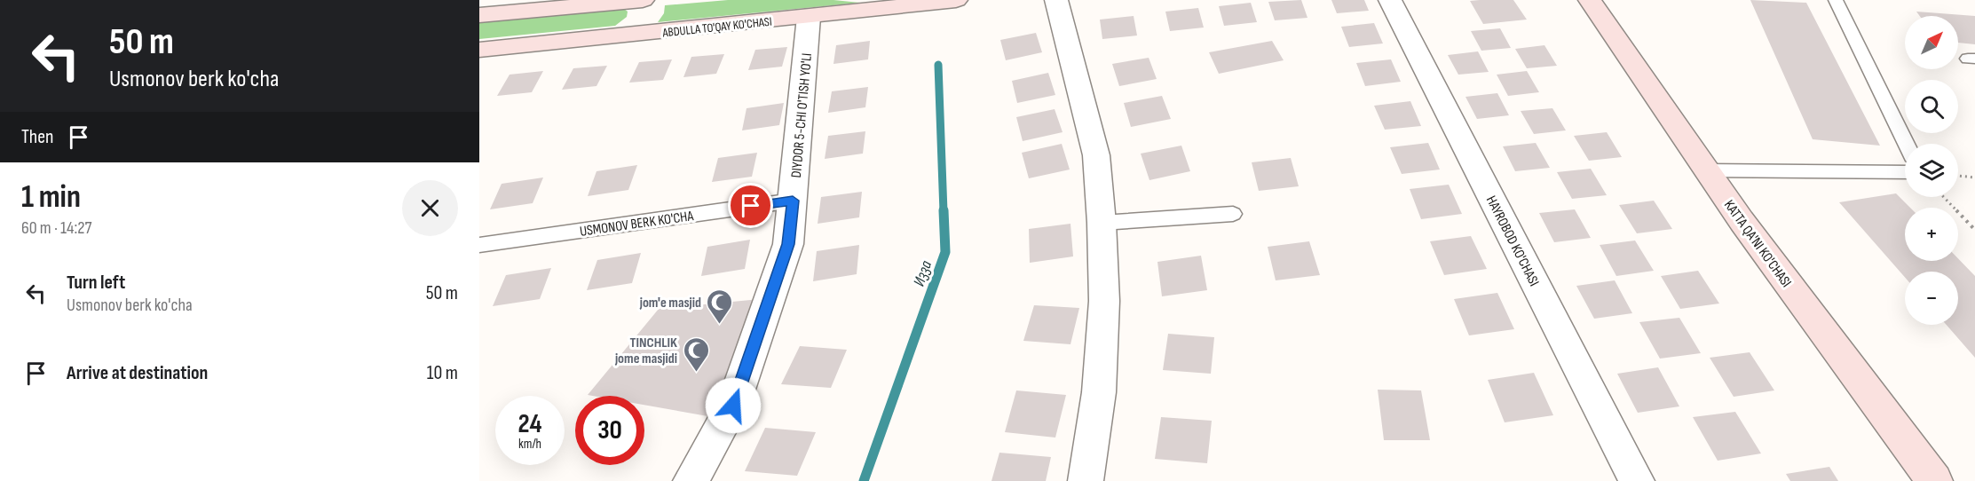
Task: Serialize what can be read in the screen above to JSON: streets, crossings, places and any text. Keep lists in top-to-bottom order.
{
  "streets": {
    "street": [
      "ABDULLA TO'QAY KO'CHASI",
      "DIYDOR 5-CHI O'TISH YO'LI",
      "HAYROBOD KO'CHASI",
      "KATTA QA'NI KO'CHASI"
    ],
    "lane": ["USMONOV BERK KO'CHA"]
  },
  "crossings": [
    ["ABDULLA TO'QAY KO'CHASI", "DIYDOR 5-CHI O'TISH YO'LI"],
    ["DIYDOR 5-CHI O'TISH YO'LI", "USMONOV BERK KO'CHA"]
  ],
  "water": ["Изза"],
  "places": {
    "mosque": ["jom'e masjid", "TINCHLIK jome masjidi"]
  },
  "north": "top right",
  "page": {
    "turn": ["50 m", "Usmonov berk ko'cha"],
    "map_buttons": ["+", "−"],
    "then": "Then",
    "heading": ["1 min", "60 m · 14:27"],
    "list": [
      {
        "name": "Turn left",
        "note": "Usmonov berk ko'cha",
        "value": "50 m"
      },
      {
        "name": "Arrive at destination",
        "value": "10 m"
      }
    ],
    "speed": "24 km/h",
    "limit": "30"
  }
}
